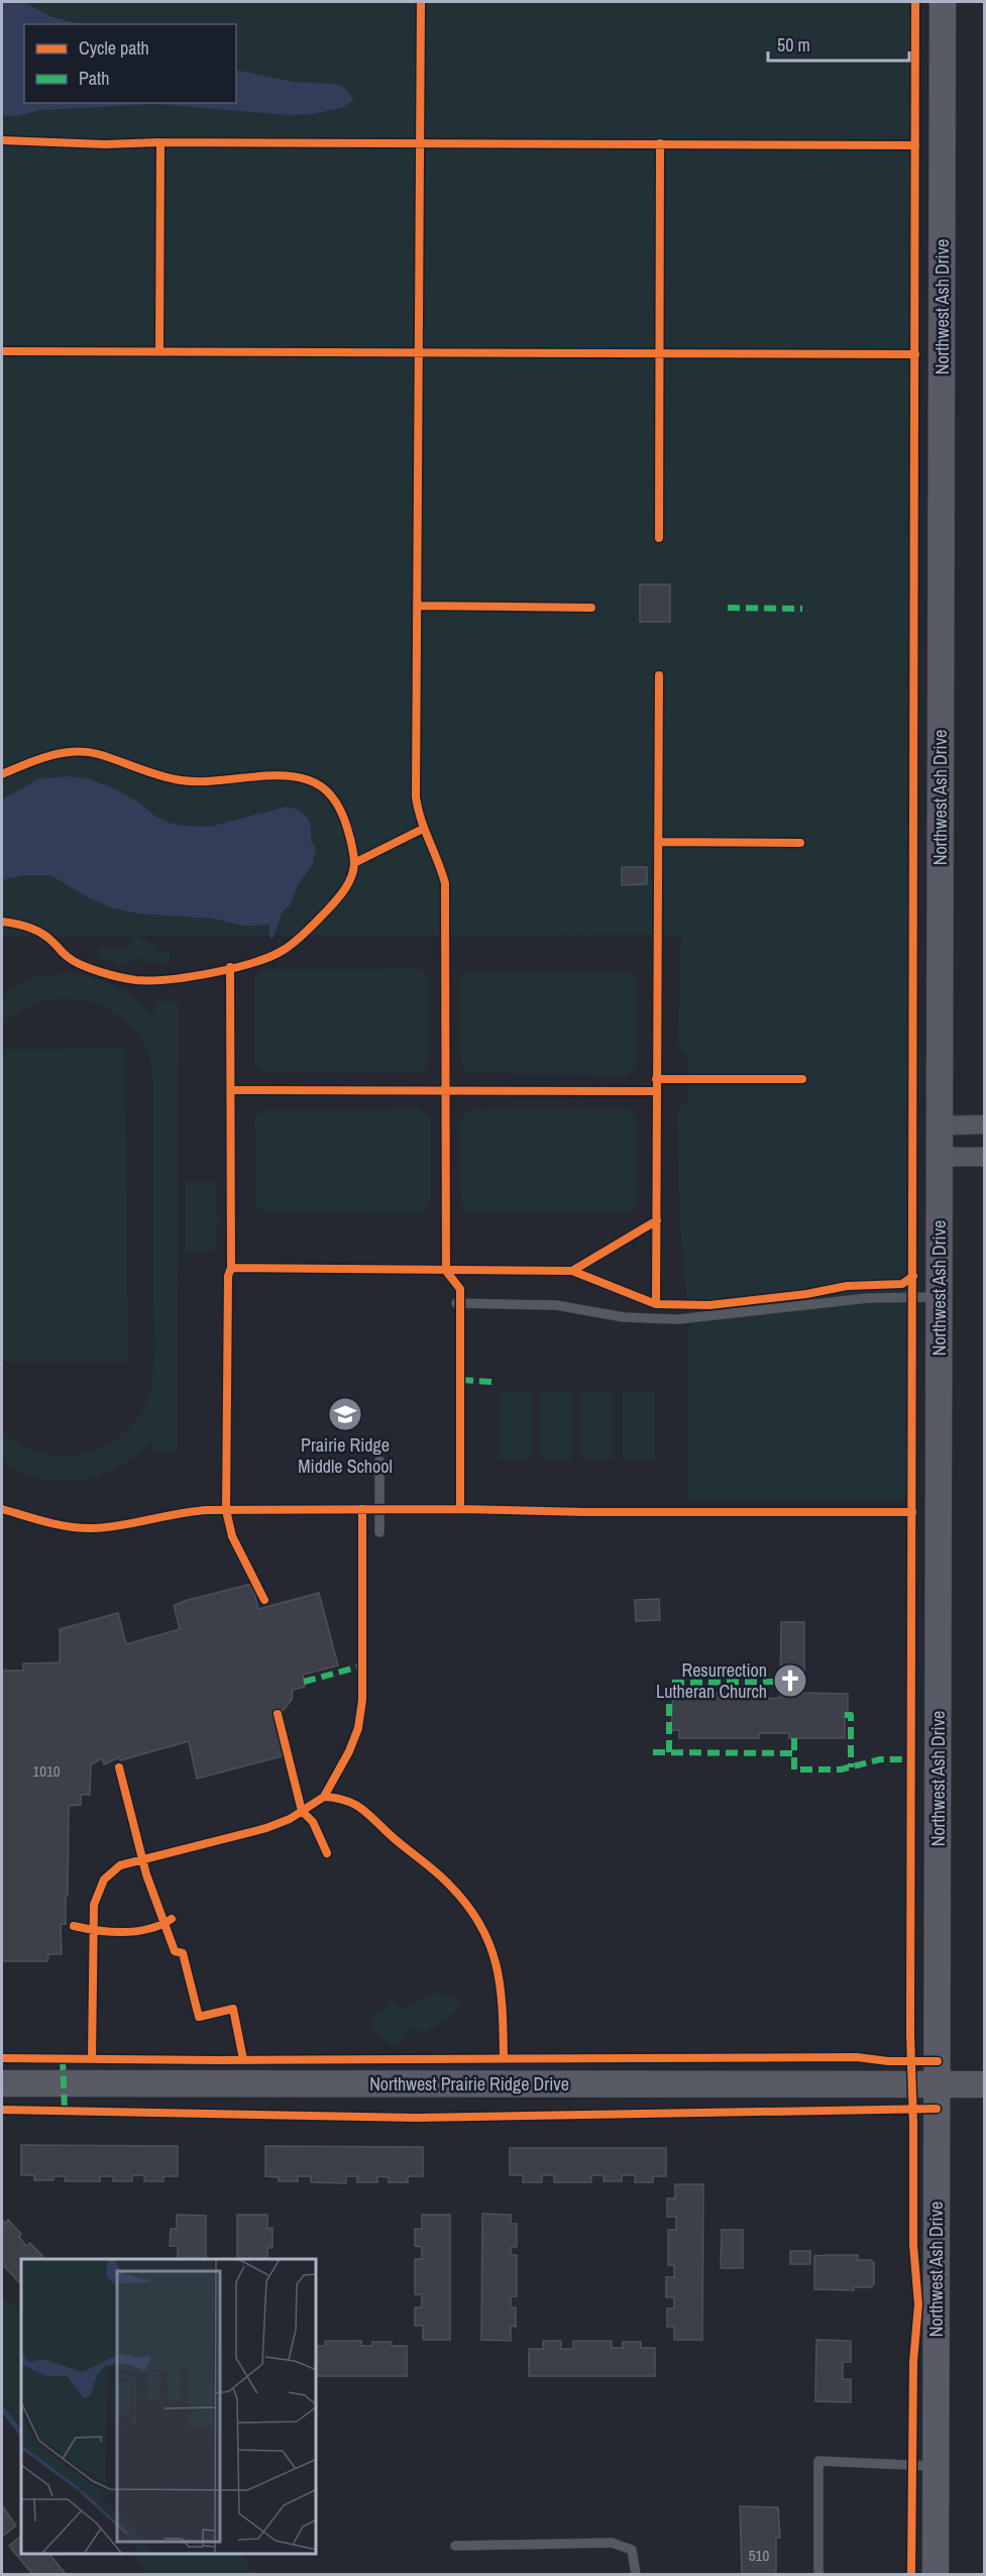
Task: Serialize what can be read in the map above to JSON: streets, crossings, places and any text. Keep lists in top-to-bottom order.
{
  "streets": {
    "street": ["Northwest Ash Drive", "Northwest Prairie Ridge Drive"]
  },
  "crossings": [
    ["Northwest Ash Drive", "Northwest Prairie Ridge Drive"]
  ],
  "places": {
    "school or university": ["Prairie Ridge Middle School"],
    "church": ["Resurrection Lutheran Church"]
  },
  "house_numbers": ["1010", "510"],
  "legend": ["Cycle path", "Path"],
  "scale_bar": "50 m"
}
